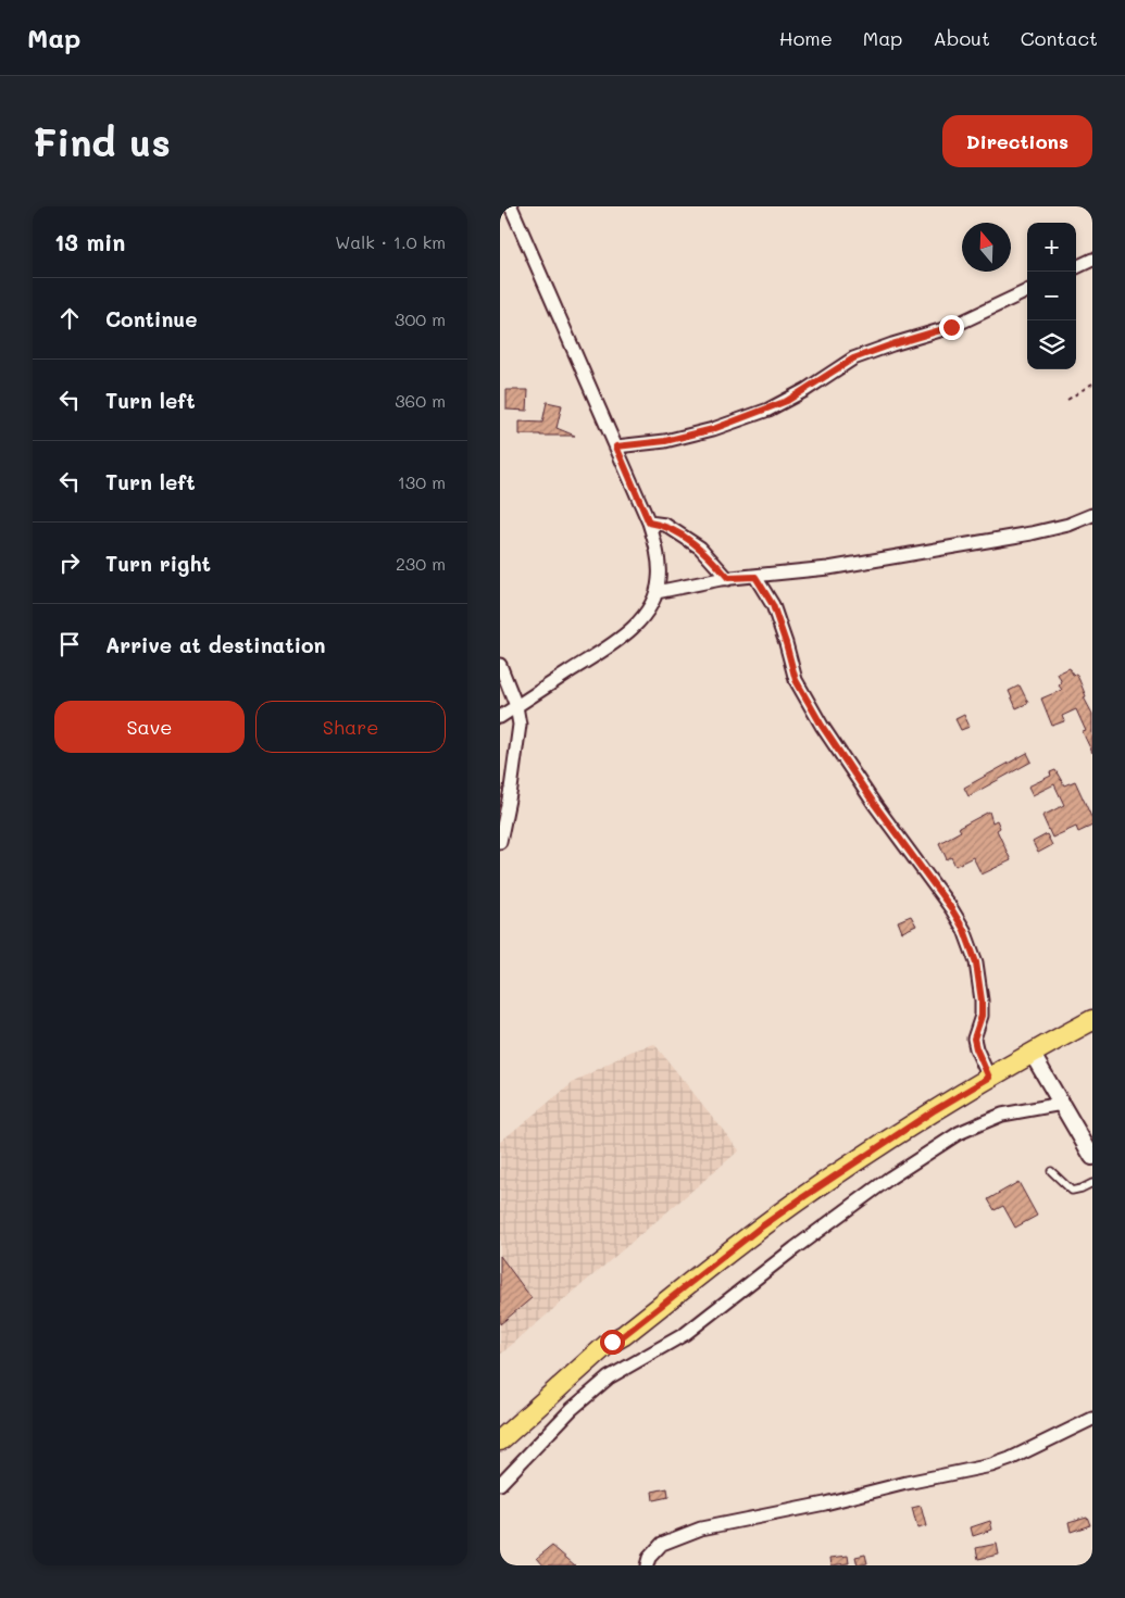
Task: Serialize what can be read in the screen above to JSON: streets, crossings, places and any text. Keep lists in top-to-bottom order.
{
  "north": "top",
  "page": {
    "header": "Map",
    "nav": [
      "Home",
      "Map",
      "About",
      "Contact"
    ],
    "buttons": [
      "Directions",
      ["Save", "Share"]
    ],
    "title": "Find us",
    "heading": ["13 min", "Walk · 1.0 km"],
    "map_buttons": ["+", "−"],
    "list": [
      ["Continue", "300 m"],
      ["Turn left", "360 m"],
      ["Turn left", "130 m"],
      ["Turn right", "230 m"],
      "Arrive at destination"
    ]
  }
}
